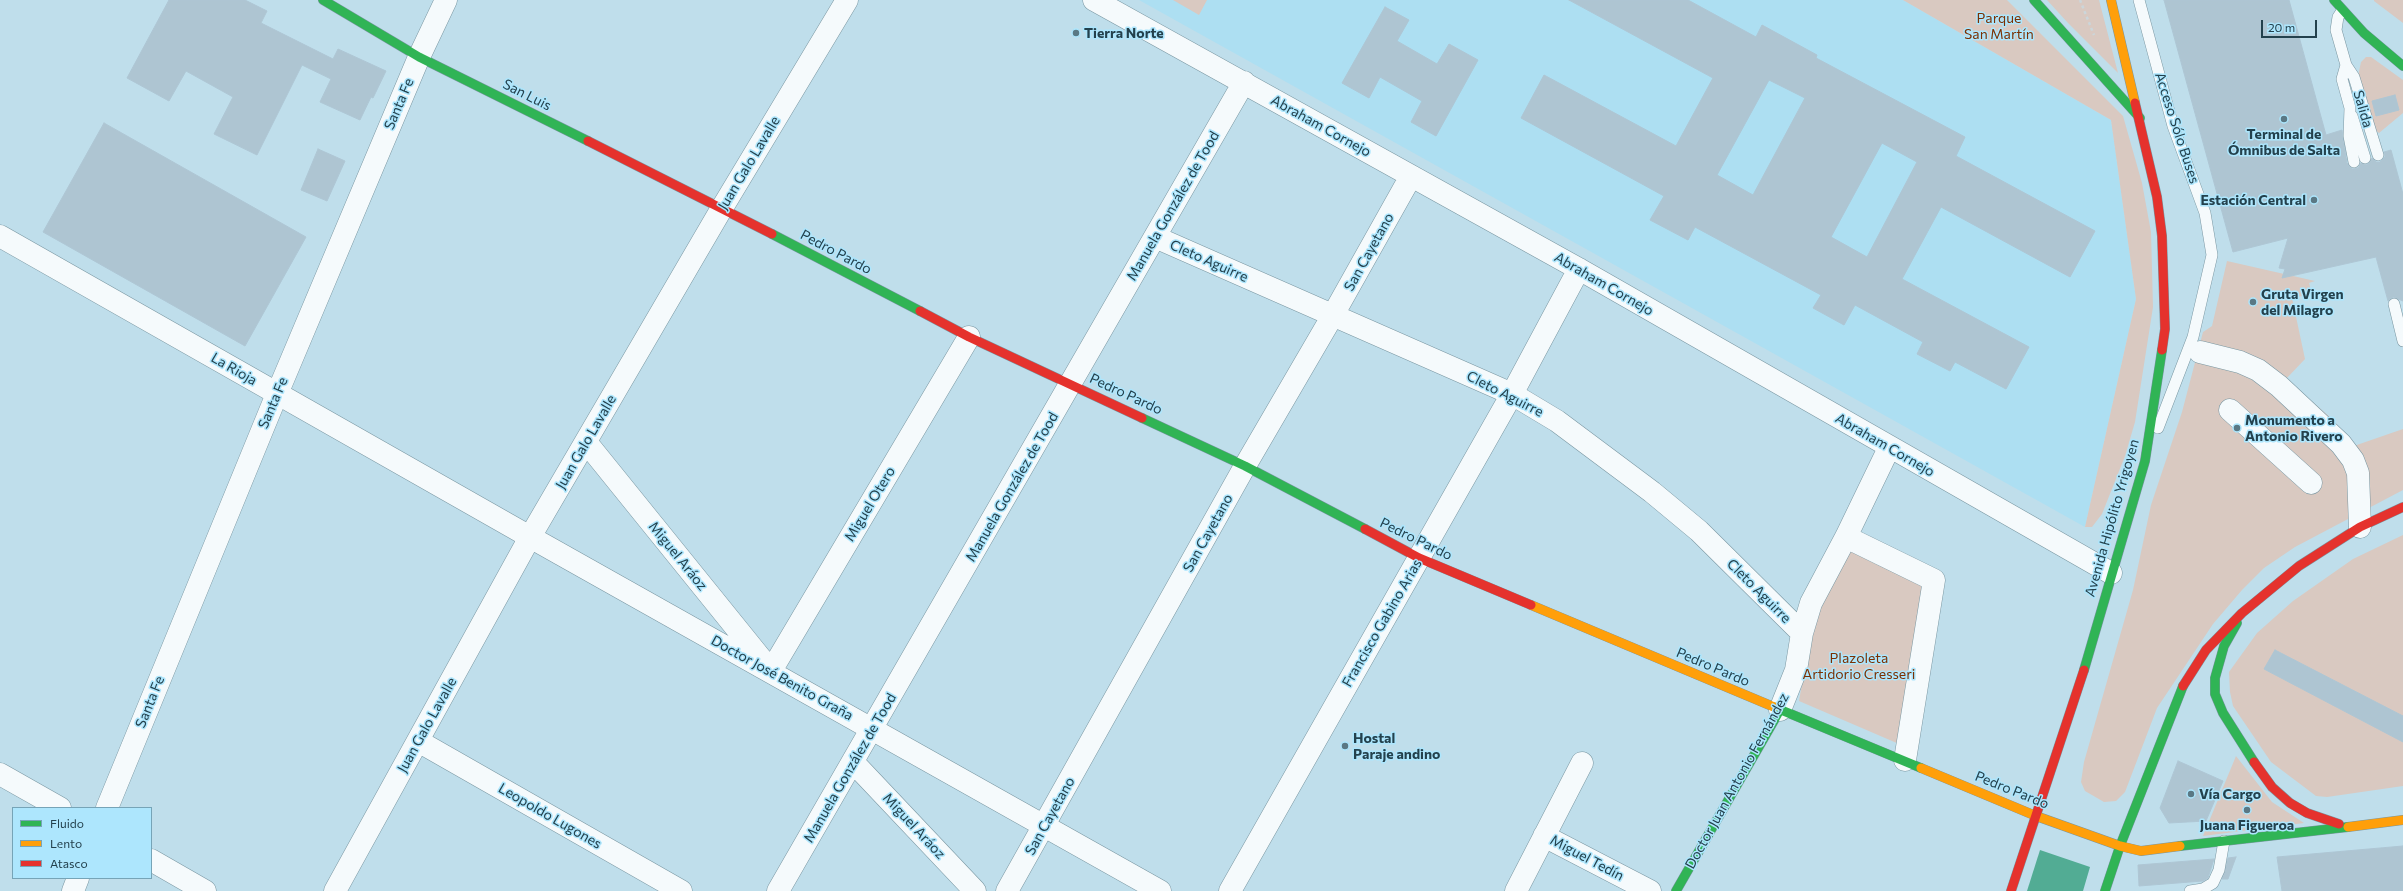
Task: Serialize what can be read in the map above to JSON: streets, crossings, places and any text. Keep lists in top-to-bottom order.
{
  "streets": {
    "main road": [
      "San Luis",
      "Pedro Pardo",
      "Avenida Hipólito Yrigoyen",
      "Doctor Juan Antonio Fernández"
    ],
    "street": [
      "Santa Fe",
      "Abraham Cornejo",
      "Juan Galo Lavalle",
      "Manuela González de Tood",
      "San Cayetano",
      "Cleto Aguirre",
      "La Rioja",
      "Miguel Otero",
      "Miguel Aráoz",
      "Francisco Gabino Arias",
      "Doctor José Benito Graña",
      "Leopoldo Lugones",
      "Miguel Tedín"
    ],
    "lane": ["Salida", "Acceso Sólo Buses"]
  },
  "crossings": [
    ["San Luis", "Santa Fe"],
    ["San Luis", "Juan Galo Lavalle"],
    ["San Luis", "Pedro Pardo"],
    ["Santa Fe", "La Rioja"],
    ["Abraham Cornejo", "Manuela González de Tood"],
    ["Abraham Cornejo", "San Cayetano"],
    ["Abraham Cornejo", "Avenida Hipólito Yrigoyen"],
    ["Abraham Cornejo", "Francisco Gabino Arias"],
    ["Abraham Cornejo", "Doctor Juan Antonio Fernández"],
    ["Acceso Sólo Buses", "Avenida Hipólito Yrigoyen"],
    ["Juan Galo Lavalle", "Pedro Pardo"],
    ["Juan Galo Lavalle", "La Rioja"],
    ["Juan Galo Lavalle", "Miguel Aráoz"],
    ["Juan Galo Lavalle", "Doctor José Benito Graña"],
    ["Juan Galo Lavalle", "Leopoldo Lugones"],
    ["Manuela González de Tood", "Pedro Pardo"],
    ["Manuela González de Tood", "Cleto Aguirre"],
    ["Manuela González de Tood", "Miguel Aráoz"],
    ["Manuela González de Tood", "Doctor José Benito Graña"],
    ["Pedro Pardo", "San Cayetano"],
    ["Pedro Pardo", "Miguel Otero"],
    ["Pedro Pardo", "Avenida Hipólito Yrigoyen"],
    ["Pedro Pardo", "Francisco Gabino Arias"],
    ["Pedro Pardo", "Doctor Juan Antonio Fernández"],
    ["San Cayetano", "Cleto Aguirre"],
    ["San Cayetano", "Doctor José Benito Graña"],
    ["Cleto Aguirre", "Francisco Gabino Arias"],
    ["Cleto Aguirre", "Doctor Juan Antonio Fernández"],
    ["La Rioja", "Doctor José Benito Graña"],
    ["Miguel Otero", "Miguel Aráoz"],
    ["Miguel Otero", "Doctor José Benito Graña"],
    ["Miguel Aráoz", "Doctor José Benito Graña"]
  ],
  "parks": ["Parque San Martín", "Plazoleta Artidorio Cresseri"],
  "places": [
    "Tierra Norte",
    "Terminal de Ómnibus de Salta",
    "Estación Central",
    "Gruta Virgen del Milagro",
    "Monumento a Antonio Rivero",
    "Hostal Paraje andino",
    "Vía Cargo",
    "Juana Figueroa"
  ],
  "legend": ["Fluido", "Lento", "Atasco"],
  "scale_bar": "20 m"
}
